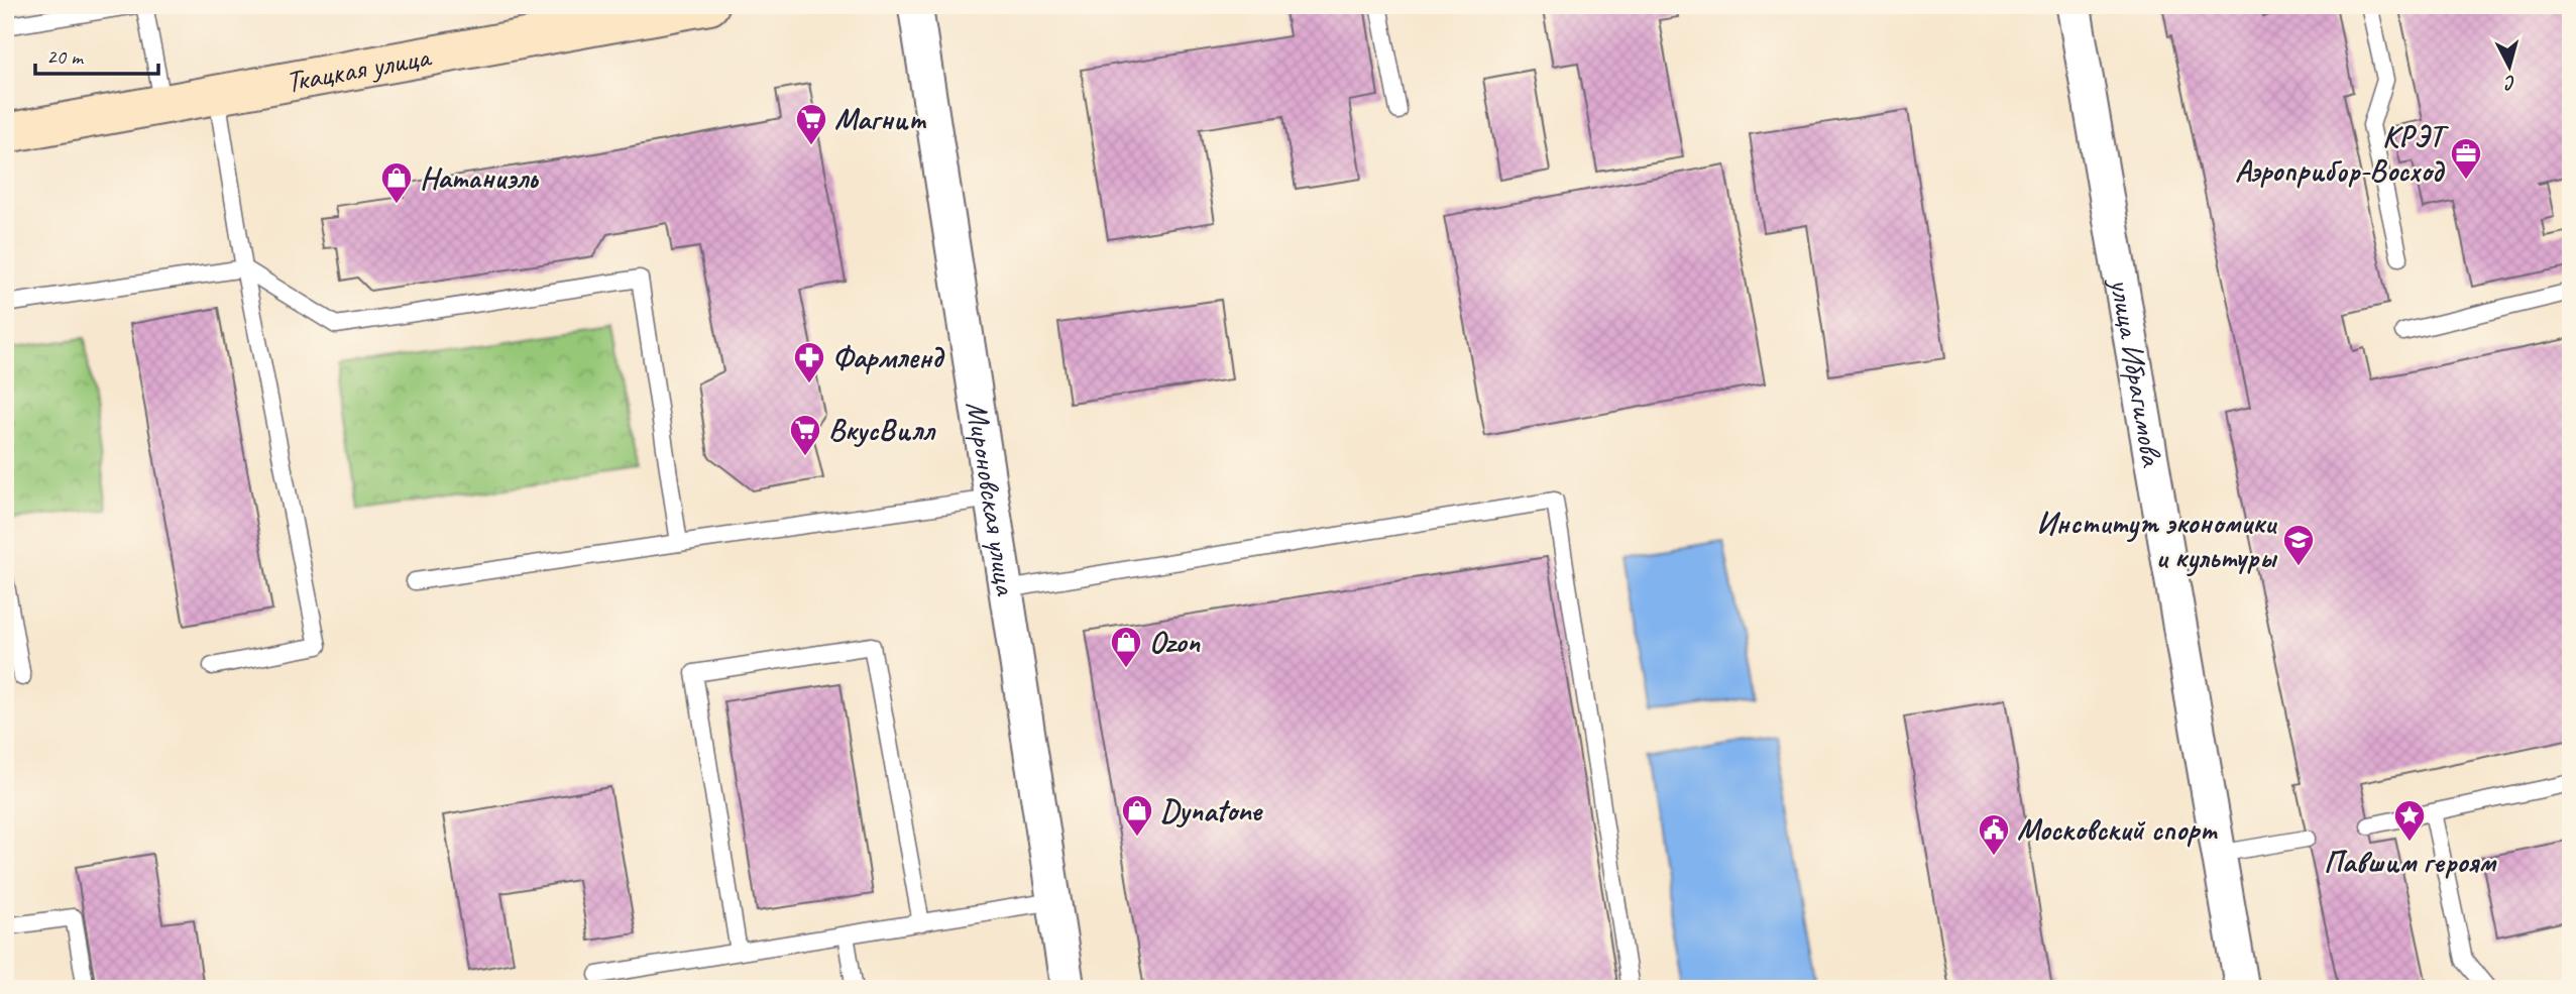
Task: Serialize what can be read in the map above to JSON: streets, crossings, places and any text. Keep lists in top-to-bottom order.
{
  "streets": {
    "street": ["Ткацкая улица", "улица Ибрагимова", "Мироновская улица"]
  },
  "places": {
    "supermarket": ["Магнит", "ВкусВилл"],
    "office": ["КРЭТ Аэроприбор-Восход"],
    "shop": ["Натаниэль", "Ozon", "Dynatone"],
    "pharmacy": ["Фармленд"],
    "school or university": ["Институт экономики и культуры"],
    "place": ["Павшим героям"],
    "public building": ["Московский спорт"]
  },
  "scale_bar": "20 m",
  "north": "bottom"
}
